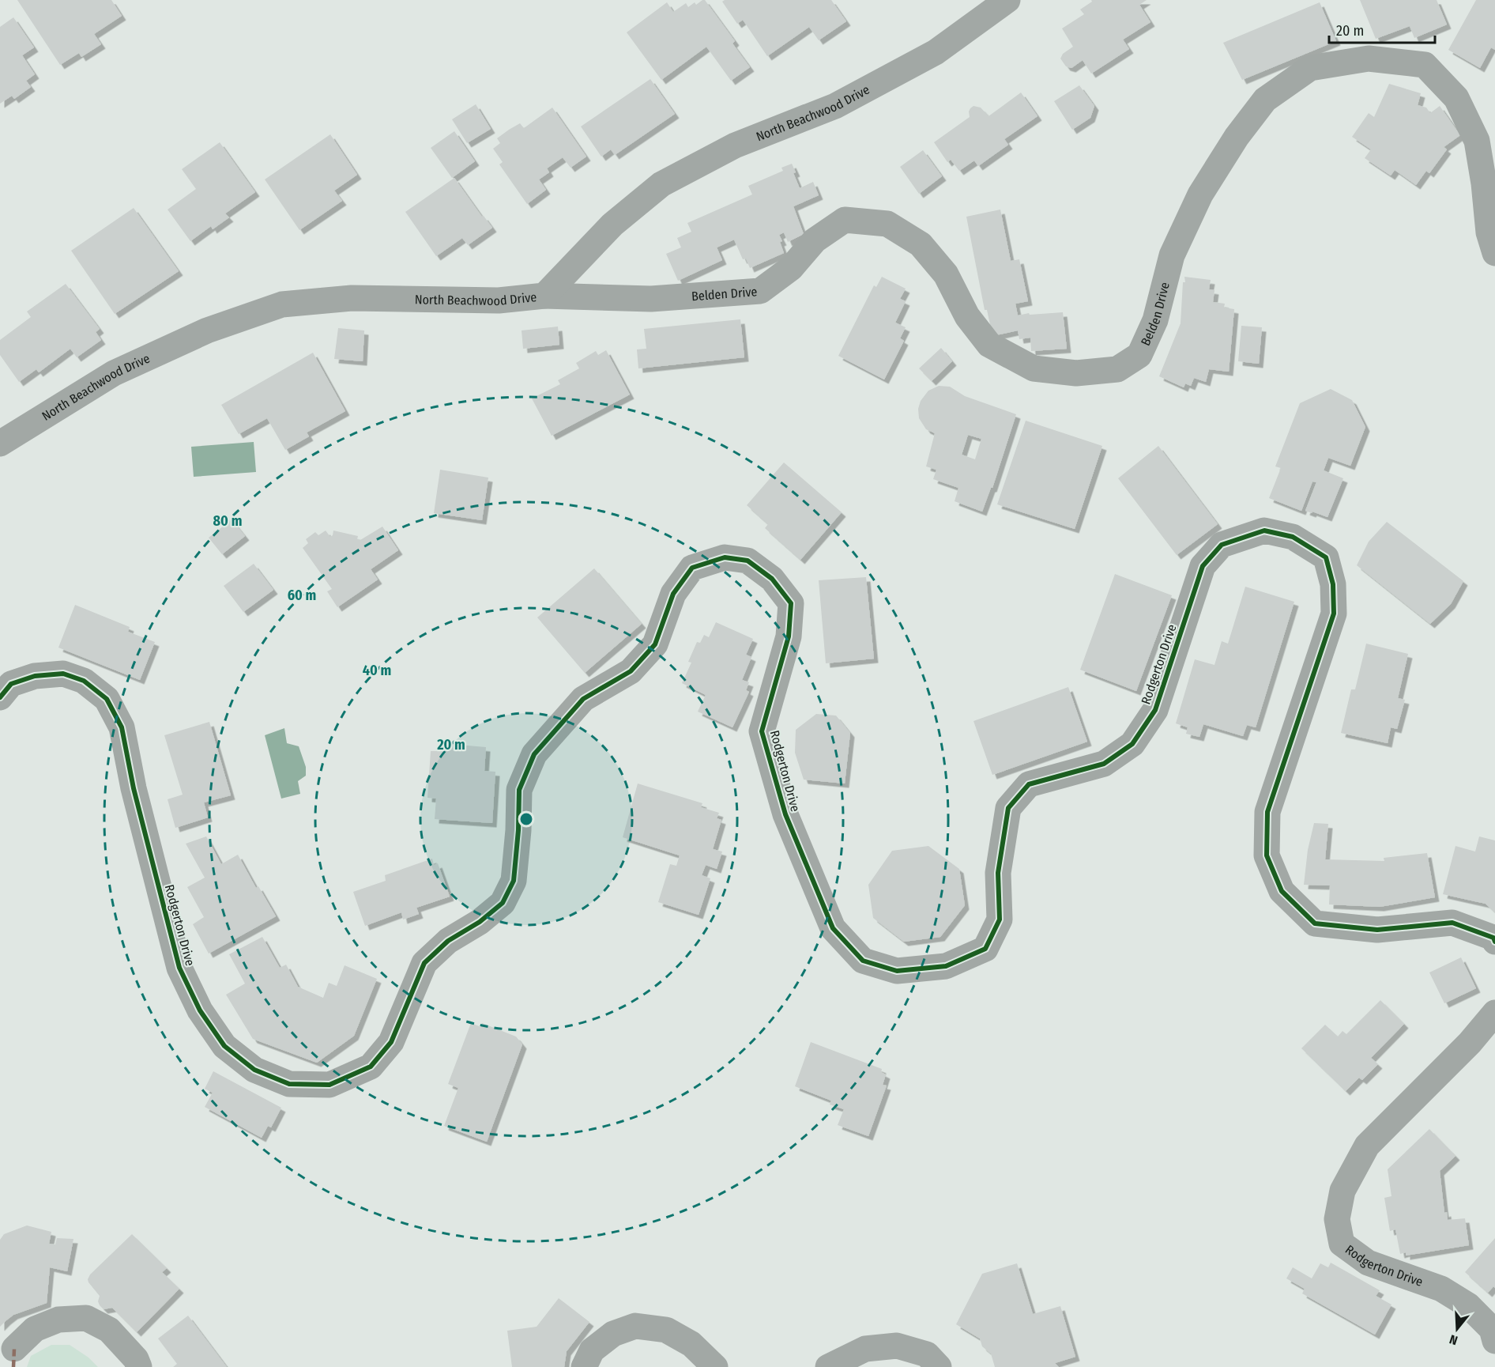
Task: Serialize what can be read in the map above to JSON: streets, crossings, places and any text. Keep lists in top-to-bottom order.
{
  "streets": {
    "street": ["North Beachwood Drive", "Belden Drive", "Rodgerton Drive"]
  },
  "crossings": [
    ["North Beachwood Drive", "Belden Drive"]
  ],
  "scale_bar": "20 m",
  "north": "bottom",
  "rings": [
    "80 m",
    "60 m",
    "40 m",
    "20 m"
  ]
}
